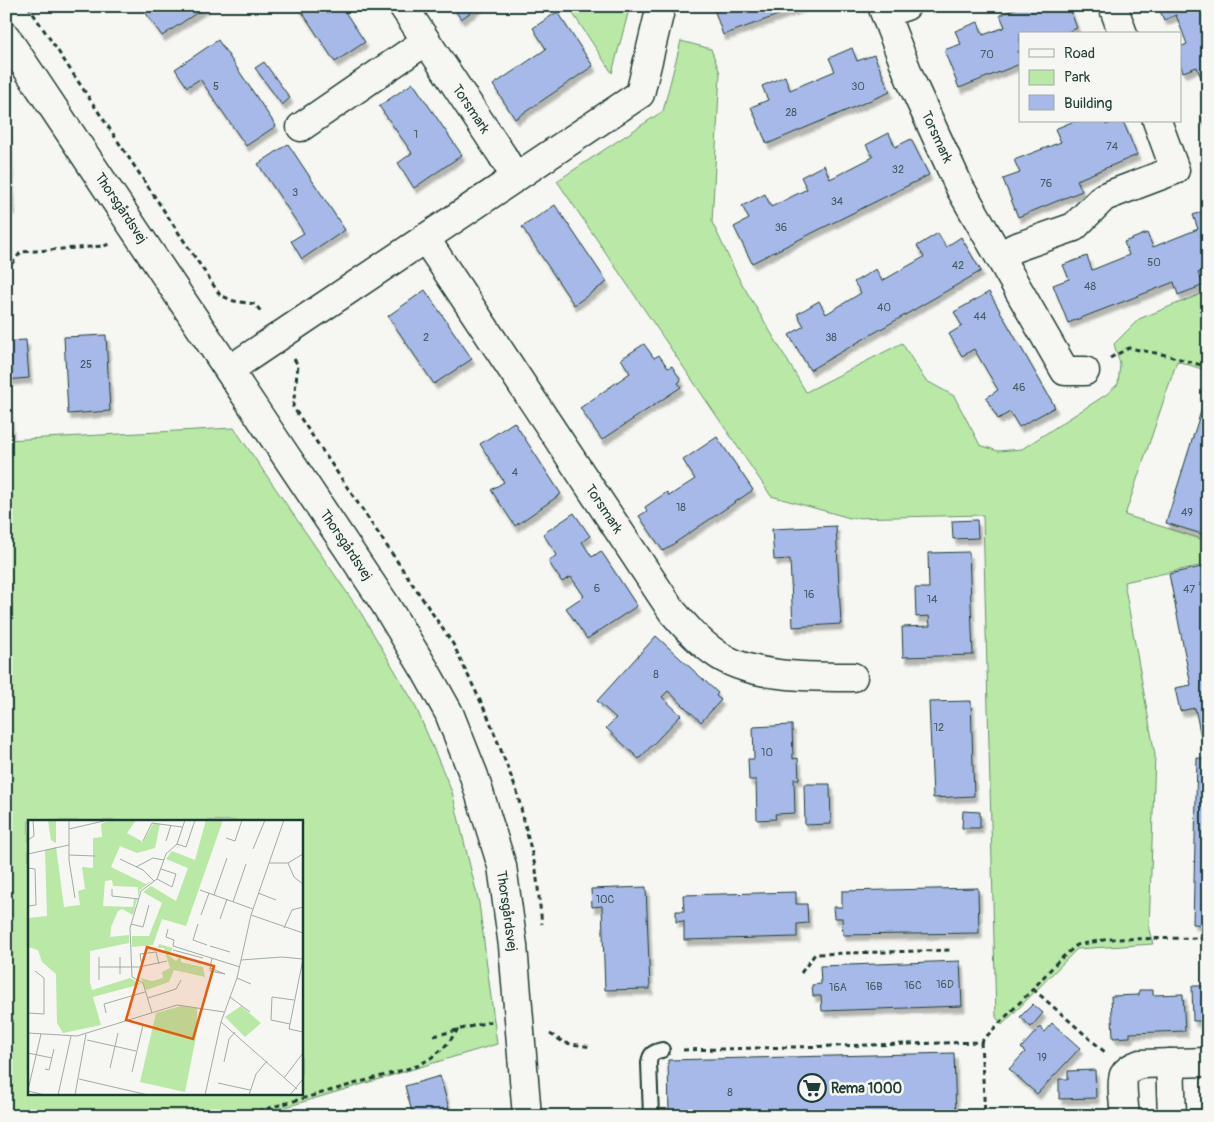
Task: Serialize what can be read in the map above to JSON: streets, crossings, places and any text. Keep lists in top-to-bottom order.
{
  "streets": {
    "street": ["Torsmark", "Thorsgårdsvej"]
  },
  "places": {
    "supermarket": ["Rema 1000"]
  },
  "house_numbers": [
    "70",
    "5",
    "30",
    "28",
    "1",
    "74",
    "32",
    "76",
    "3",
    "34",
    "36",
    "50",
    "42",
    "48",
    "40",
    "44",
    "2",
    "38",
    "25",
    "46",
    "4",
    "18",
    "49",
    "6",
    "47",
    "16",
    "14",
    "8",
    "12",
    "10",
    "10C",
    "16D",
    "16C",
    "16B",
    "16A",
    "19",
    "8"
  ],
  "legend": ["Road", "Park", "Building"]
}
